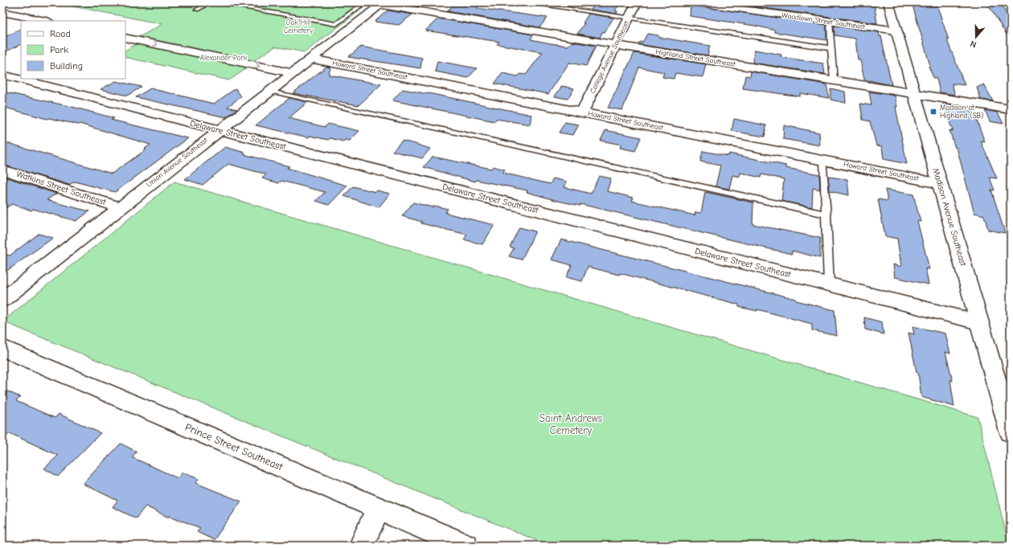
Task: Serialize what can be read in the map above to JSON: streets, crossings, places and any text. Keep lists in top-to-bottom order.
{
  "streets": {
    "street": [
      "Woodlawn Street Southeast",
      "College Avenue Southeast",
      "Highland Street Southeast",
      "Howard Street Southeast",
      "Delaware Street Southeast",
      "Union Avenue Southeast",
      "Watkins Street Southeast",
      "Madison Avenue Southeast",
      "Prince Street Southeast"
    ]
  },
  "crossings": [
    ["Woodlawn Street Southeast", "Madison Avenue Southeast"],
    ["College Avenue Southeast", "Highland Street Southeast"],
    ["College Avenue Southeast", "Howard Street Southeast"],
    ["Highland Street Southeast", "Union Avenue Southeast"],
    ["Highland Street Southeast", "Madison Avenue Southeast"],
    ["Howard Street Southeast", "Union Avenue Southeast"],
    ["Howard Street Southeast", "Madison Avenue Southeast"],
    ["Delaware Street Southeast", "Union Avenue Southeast"],
    ["Delaware Street Southeast", "Madison Avenue Southeast"],
    ["Union Avenue Southeast", "Watkins Street Southeast"]
  ],
  "parks": ["Oak Hill Cemetery", "Alexander Park", "Saint Andrews Cemetery"],
  "places": {
    "transit": ["Madison at Highland (SB)"]
  },
  "legend": ["Road", "Park", "Building"],
  "north": "bottom"
}
